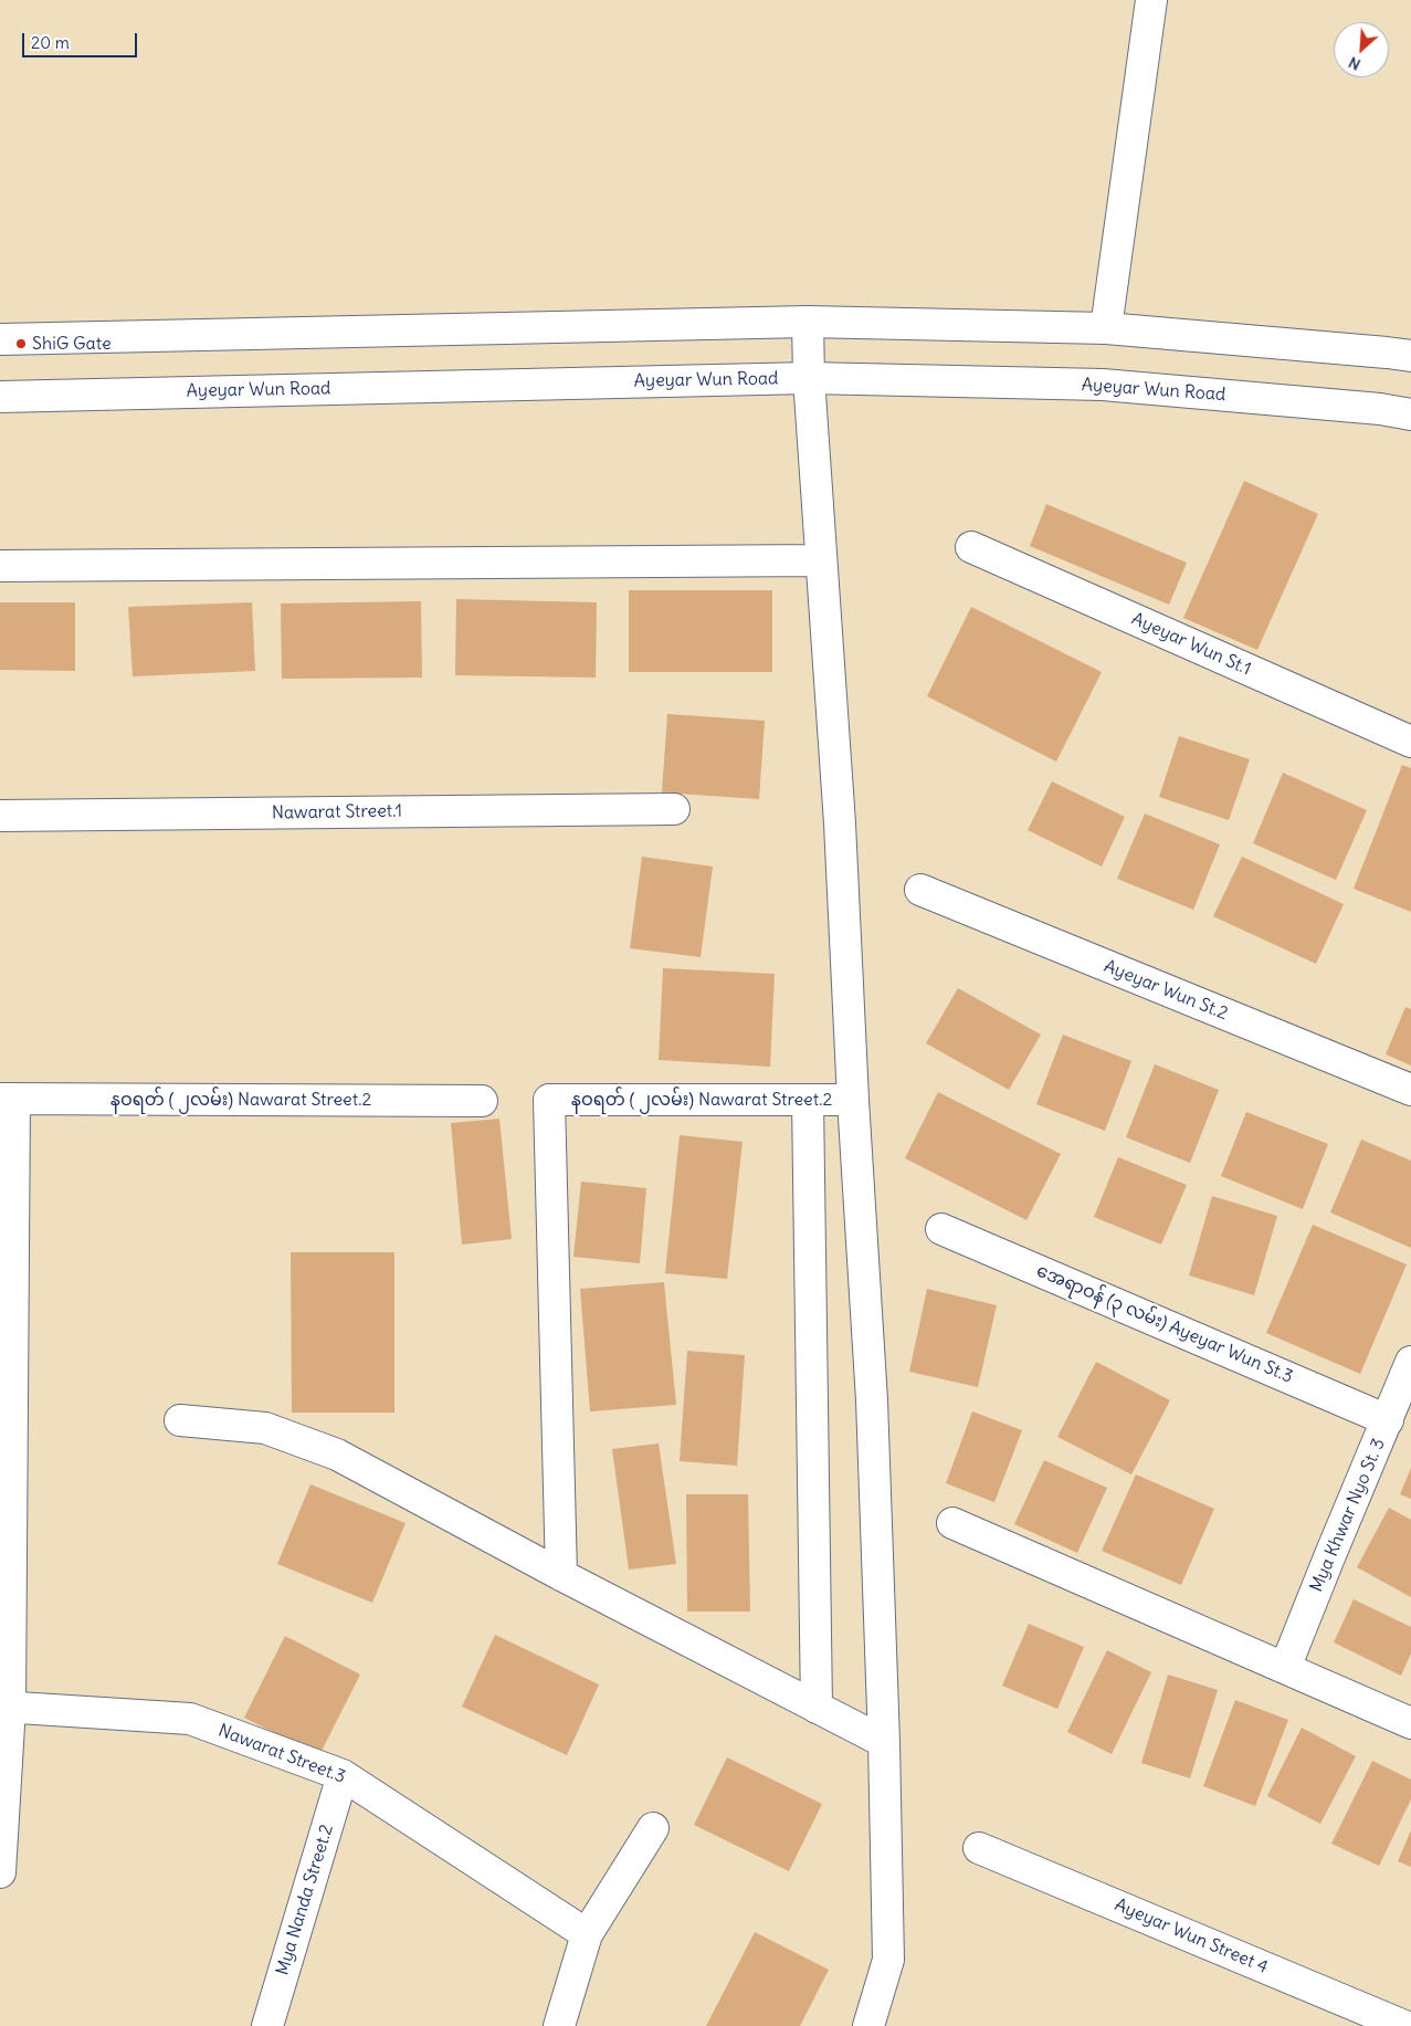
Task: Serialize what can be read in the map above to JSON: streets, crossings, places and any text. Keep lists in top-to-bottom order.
{
  "streets": {
    "street": [
      "Ayeyar Wun Road",
      "Ayeyar Wun St.1",
      "Nawarat Street.1",
      "Ayeyar Wun St.2",
      "နဝရတ် ( ၂လမ်း) Nawarat Street.2",
      "အေရာဝန် (၃ လမ်း) Ayeyar Wun St.3",
      "Mya Khwar Nyo St. 3",
      "Nawarat Street.3",
      "Mya Nanda Street.2",
      "Ayeyar Wun Street 4"
    ]
  },
  "crossings": [
    ["အေရာဝန် (၃ လမ်း) Ayeyar Wun St.3", "Mya Khwar Nyo St. 3"],
    ["Nawarat Street.3", "Mya Nanda Street.2"]
  ],
  "places": ["ShiG Gate"],
  "scale_bar": "20 m",
  "north": "bottom left"
}
